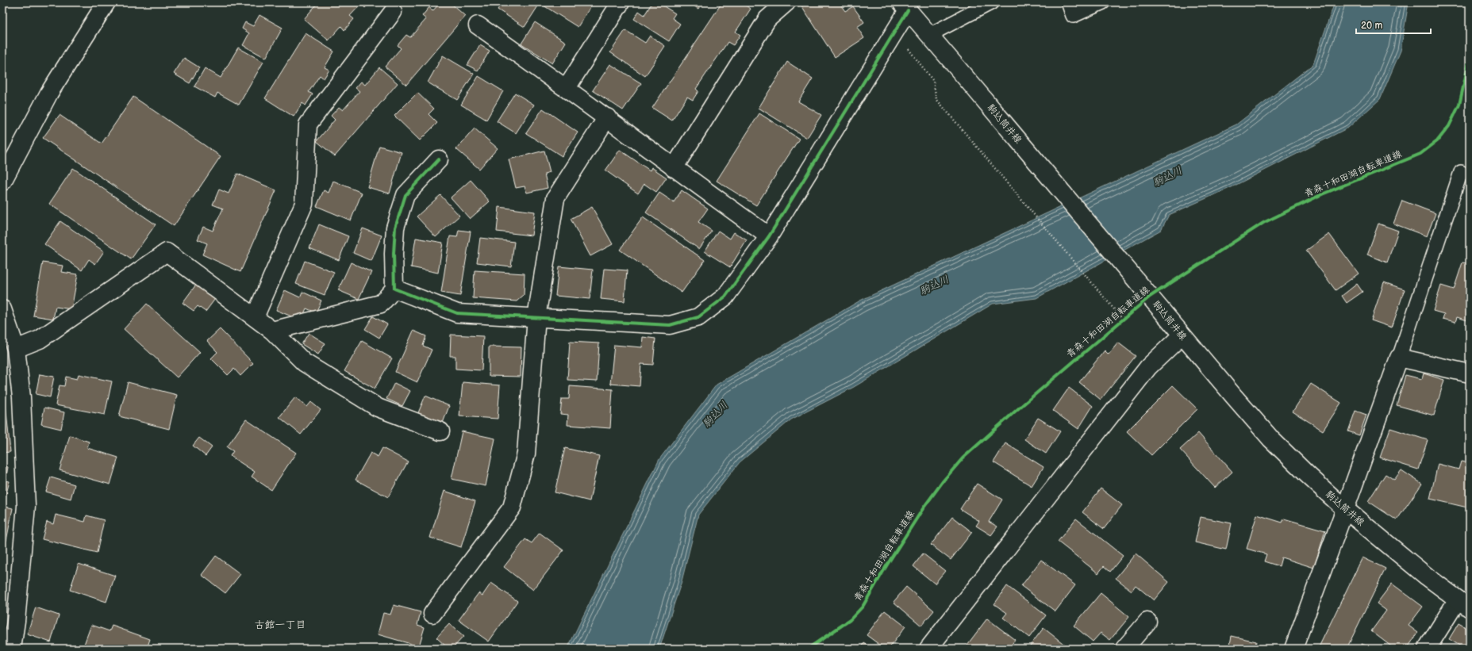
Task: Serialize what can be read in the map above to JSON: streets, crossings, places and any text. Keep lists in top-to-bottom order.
{
  "streets": {
    "street": ["駒込筒井線"],
    "cycle path": ["青森十和田湖自転車道線"]
  },
  "crossings": [
    ["駒込筒井線", "青森十和田湖自転車道線"]
  ],
  "districts": ["古館一丁目"],
  "water": ["駒込川"],
  "scale_bar": "20 m"
}
